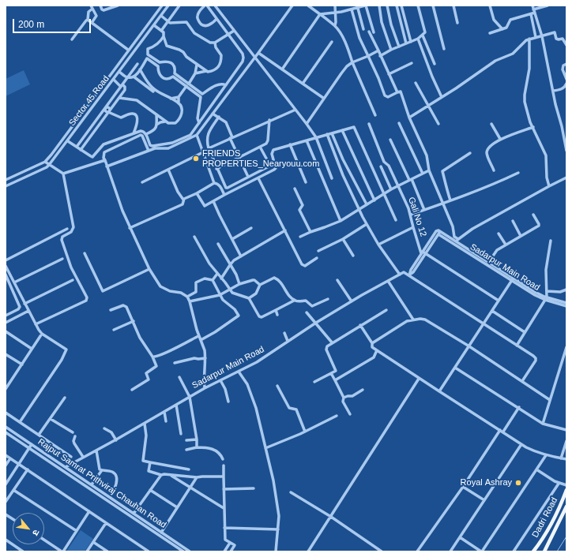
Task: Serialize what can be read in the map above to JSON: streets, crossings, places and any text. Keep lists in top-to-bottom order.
{
  "streets": {
    "main road": ["Dadri Road"],
    "street": [
      "Sector 45 Road",
      "Gali No 12",
      "Sadarpur Main Road",
      "Rajput Samrat Prithviraj Chauhan Road"
    ]
  },
  "crossings": [
    ["Sadarpur Main Road", "Rajput Samrat Prithviraj Chauhan Road"]
  ],
  "places": ["FRIENDS PROPERTIES_Nearyouu.com", "Royal Ashray"],
  "scale_bar": "200 m",
  "north": "bottom right"
}
